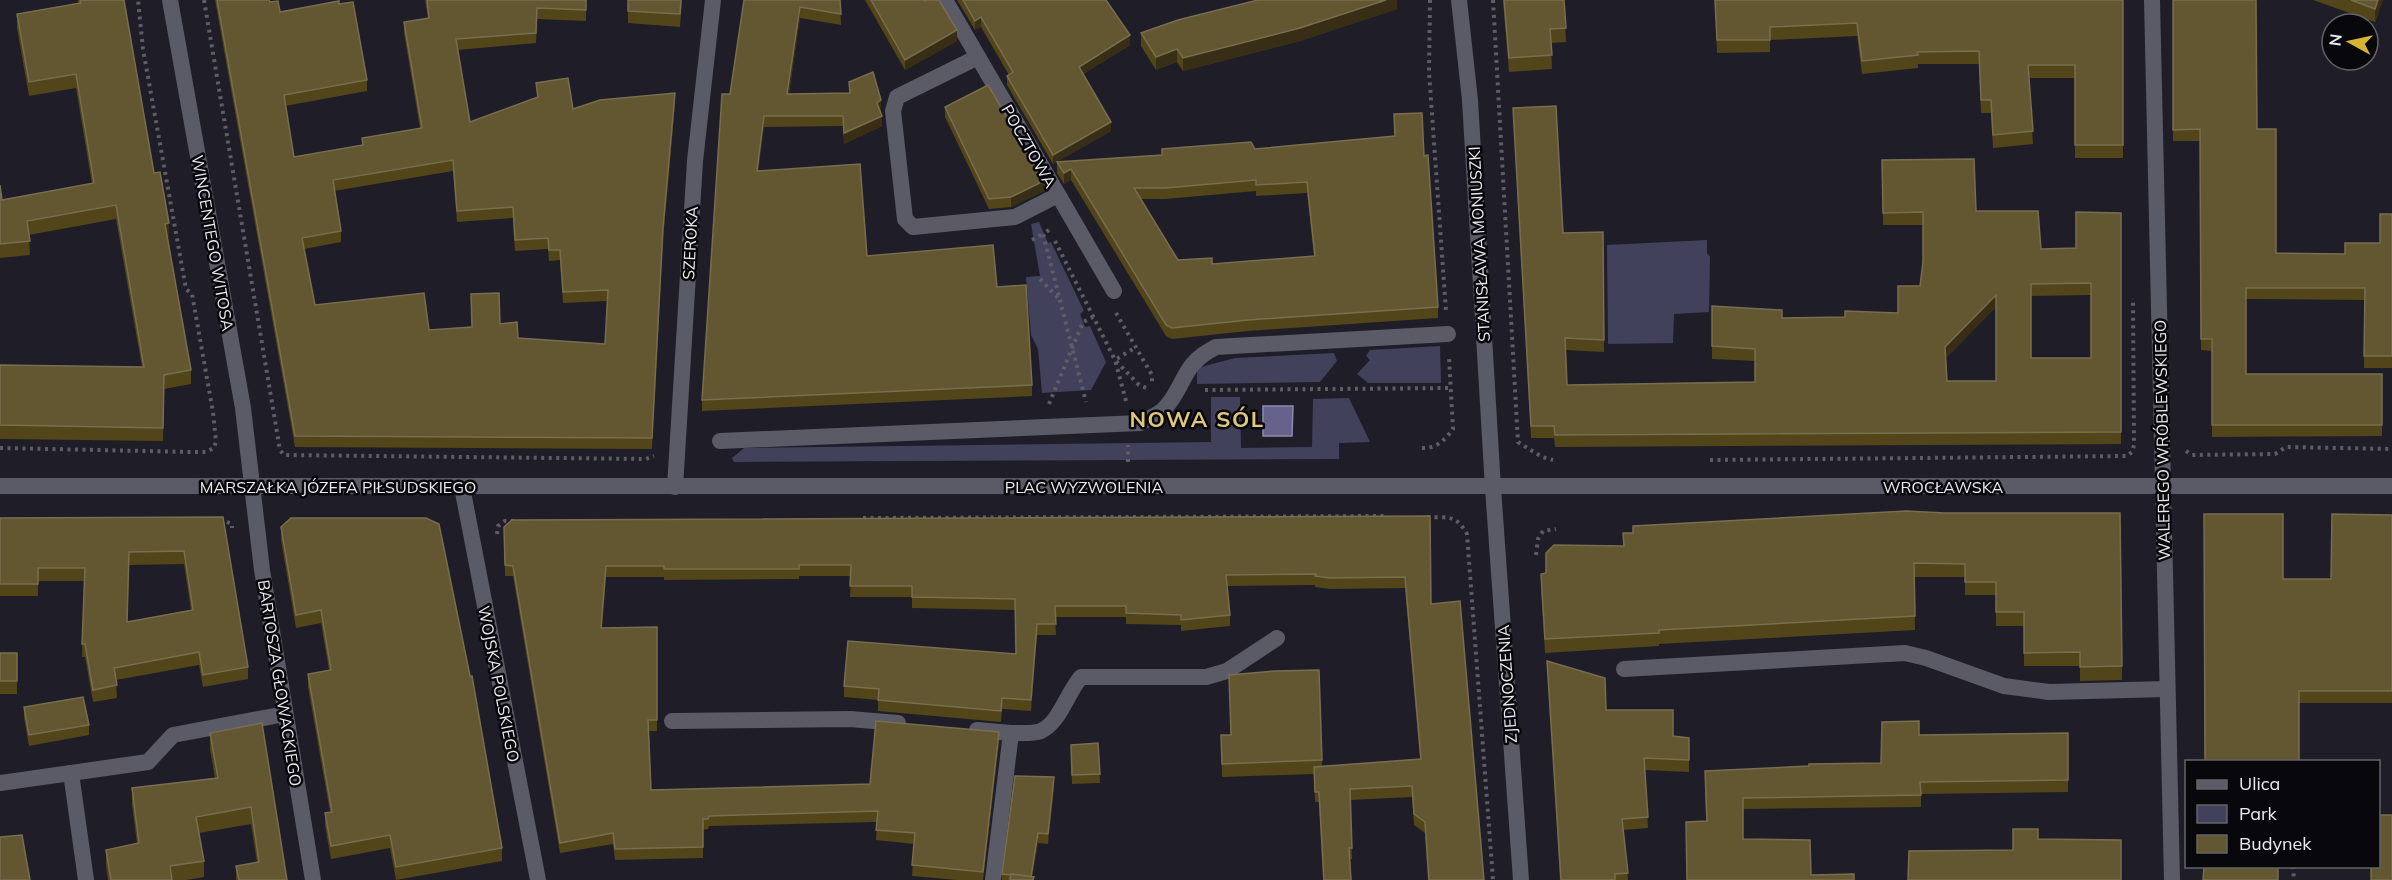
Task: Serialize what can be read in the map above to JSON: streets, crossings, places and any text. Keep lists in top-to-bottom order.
{
  "streets": {
    "street": [
      "POCZTOWA",
      "WINCENTEGO WITOSA",
      "SZEROKA",
      "STANISŁAWA MONIUSZKI",
      "WALEREGO WRÓBLEWSKIEGO",
      "MARSZAŁKA JÓZEFA PIŁSUDSKIEGO",
      "PLAC WYZWOLENIA",
      "WROCŁAWSKA",
      "BARTOSZA GŁOWACKIEGO",
      "WOJSKA POLSKIEGO",
      "ZJEDNOCZENIA"
    ]
  },
  "crossings": [
    ["WINCENTEGO WITOSA", "MARSZAŁKA JÓZEFA PIŁSUDSKIEGO"],
    ["WINCENTEGO WITOSA", "BARTOSZA GŁOWACKIEGO"],
    ["SZEROKA", "MARSZAŁKA JÓZEFA PIŁSUDSKIEGO"],
    ["SZEROKA", "PLAC WYZWOLENIA"],
    ["STANISŁAWA MONIUSZKI", "PLAC WYZWOLENIA"],
    ["STANISŁAWA MONIUSZKI", "WROCŁAWSKA"],
    ["STANISŁAWA MONIUSZKI", "ZJEDNOCZENIA"],
    ["WALEREGO WRÓBLEWSKIEGO", "WROCŁAWSKA"],
    ["MARSZAŁKA JÓZEFA PIŁSUDSKIEGO", "PLAC WYZWOLENIA"],
    ["MARSZAŁKA JÓZEFA PIŁSUDSKIEGO", "BARTOSZA GŁOWACKIEGO"],
    ["MARSZAŁKA JÓZEFA PIŁSUDSKIEGO", "WOJSKA POLSKIEGO"],
    ["PLAC WYZWOLENIA", "WROCŁAWSKA"],
    ["PLAC WYZWOLENIA", "ZJEDNOCZENIA"],
    ["WROCŁAWSKA", "ZJEDNOCZENIA"]
  ],
  "districts": ["NOWA SÓL"],
  "legend": ["Ulica", "Park", "Budynek"],
  "north": "left"
}
